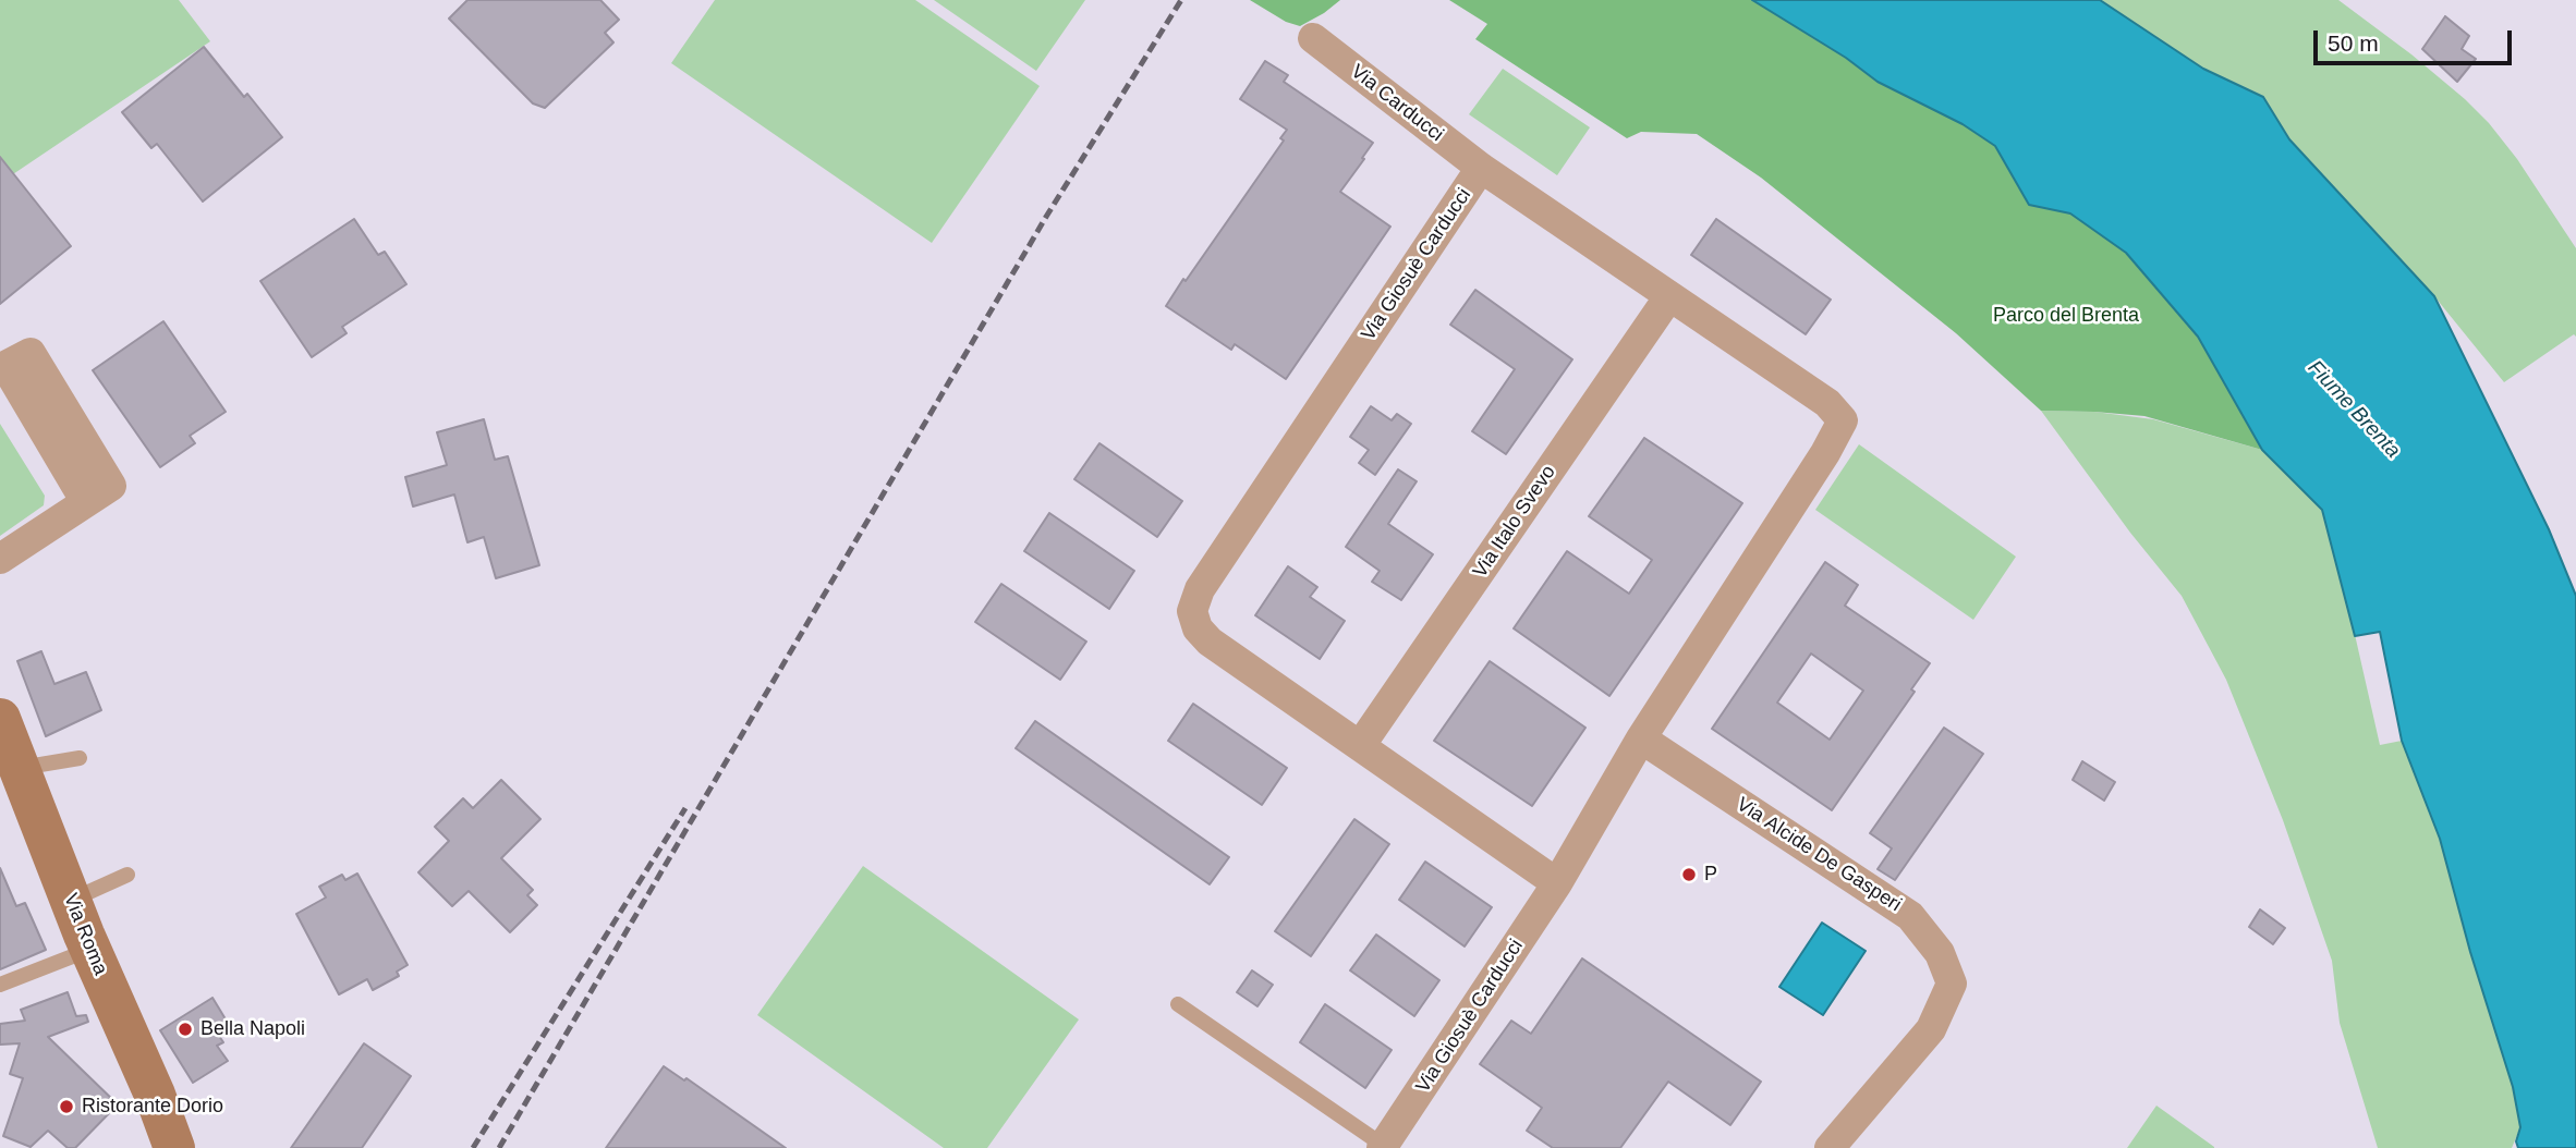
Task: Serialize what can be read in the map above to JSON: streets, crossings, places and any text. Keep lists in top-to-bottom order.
{
  "streets": {
    "main road": ["Via Roma"],
    "street": [
      "Via Carducci",
      "Via Giosuè Carducci",
      "Via Italo Svevo",
      "Via Alcide De Gasperi"
    ]
  },
  "crossings": [
    ["Via Carducci", "Via Giosuè Carducci"],
    ["Via Giosuè Carducci", "Via Italo Svevo"],
    ["Via Giosuè Carducci", "Via Alcide De Gasperi"]
  ],
  "water": ["Fiume Brenta"],
  "parks": ["Parco del Brenta"],
  "places": ["P", "Bella Napoli", "Ristorante Dorio"],
  "scale_bar": "50 m"
}
